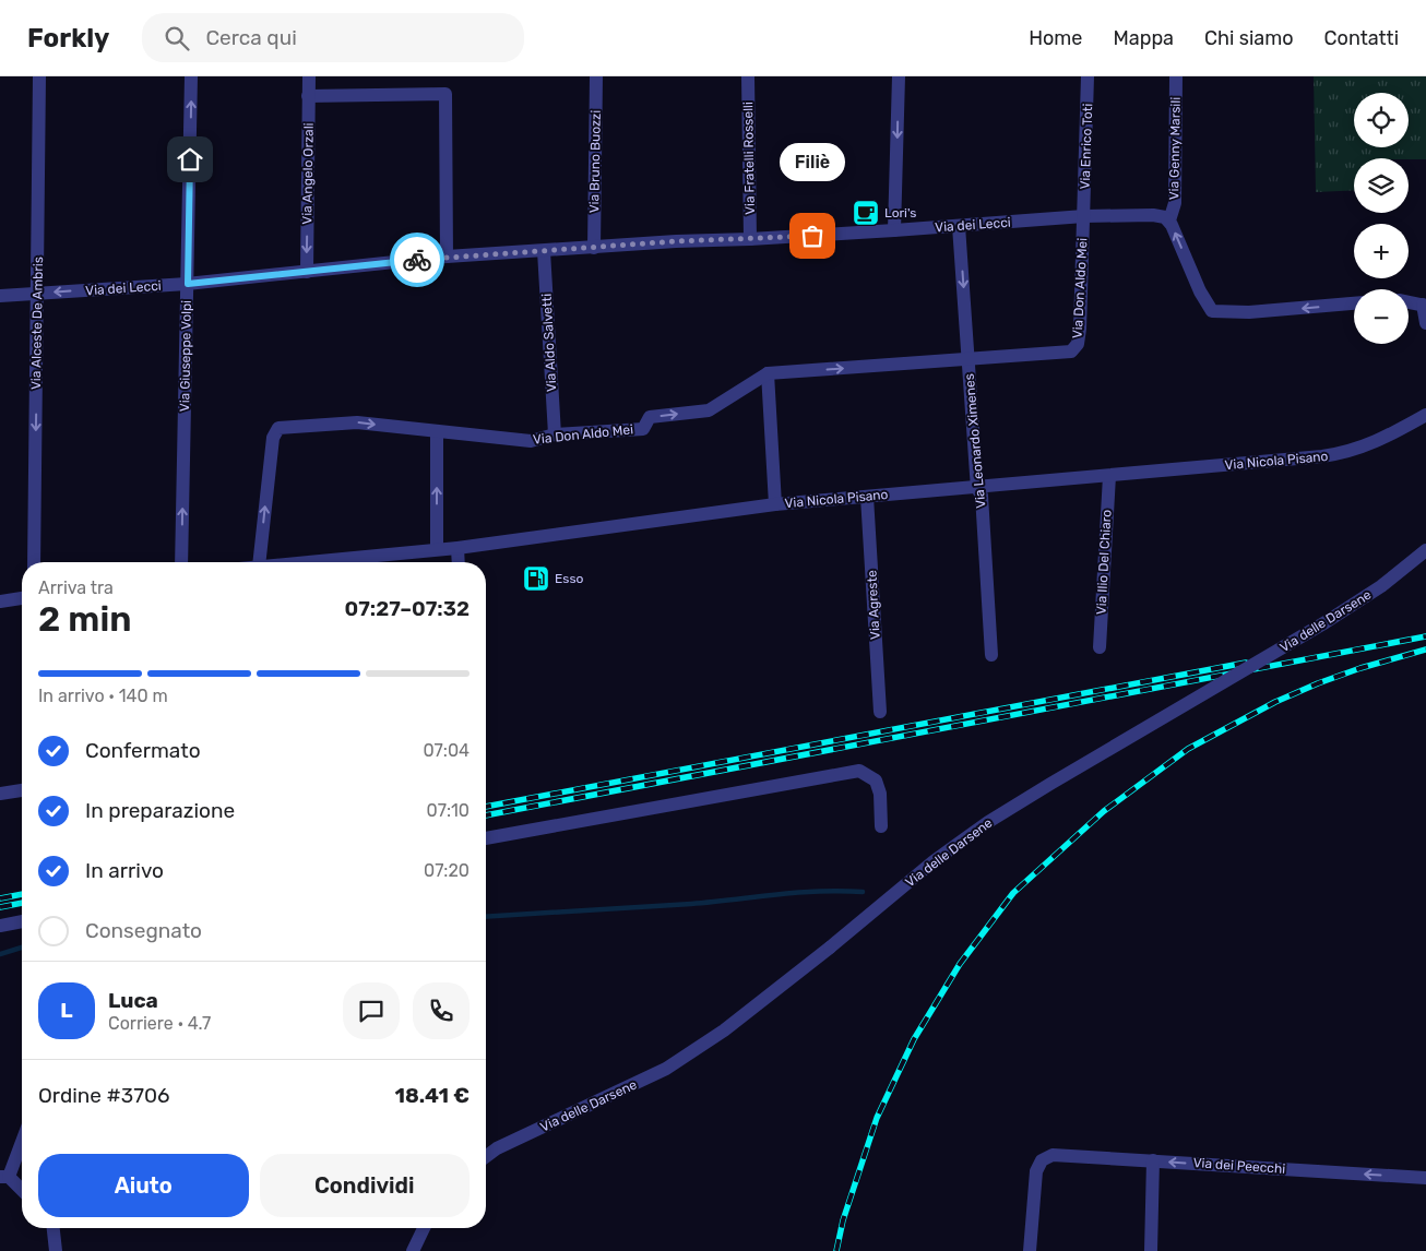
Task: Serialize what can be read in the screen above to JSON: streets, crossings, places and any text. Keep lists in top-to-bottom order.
{
  "streets": {
    "street": [
      "Via Enrico Toti",
      "Via Genny Marsili",
      "Via Fratelli Rosselli",
      "Via Bruno Buozzi",
      "Via Angelo Orzali",
      "Via dei Lecci",
      "Via Don Aldo Mei",
      "Via Alceste De Ambris",
      "Via Aldo Salvetti",
      "Via Giuseppe Volpi",
      "Via Leonardo Ximenes",
      "Via Nicola Pisano",
      "Via Ilio Del Chiaro",
      "Via Agreste",
      "Via delle Darsene",
      "Via dei Peecchi"
    ]
  },
  "crossings": [
    ["Via Enrico Toti", "Via dei Lecci"],
    ["Via Enrico Toti", "Via Don Aldo Mei"],
    ["Via Genny Marsili", "Via dei Lecci"],
    ["Via Fratelli Rosselli", "Via dei Lecci"],
    ["Via Bruno Buozzi", "Via dei Lecci"],
    ["Via Angelo Orzali", "Via dei Lecci"],
    ["Via dei Lecci", "Via Don Aldo Mei"],
    ["Via dei Lecci", "Via Alceste De Ambris"],
    ["Via dei Lecci", "Via Aldo Salvetti"],
    ["Via dei Lecci", "Via Giuseppe Volpi"],
    ["Via dei Lecci", "Via Leonardo Ximenes"],
    ["Via Don Aldo Mei", "Via Aldo Salvetti"],
    ["Via Don Aldo Mei", "Via Leonardo Ximenes"],
    ["Via Leonardo Ximenes", "Via Nicola Pisano"],
    ["Via Nicola Pisano", "Via Ilio Del Chiaro"],
    ["Via Nicola Pisano", "Via Agreste"]
  ],
  "one_way": [
    "Via Angelo Orzali",
    "Via Don Aldo Mei",
    "Via Alceste De Ambris",
    "Via Giuseppe Volpi",
    "Via dei Peecchi"
  ],
  "places": {
    "cafe": ["Lori's"],
    "other": ["Filiè"],
    "fuel station": ["Esso"]
  },
  "page": {
    "header": "Forkly",
    "search": "Cerca qui",
    "nav": [
      "Home",
      "Mappa",
      "Chi siamo",
      "Contatti"
    ],
    "map_buttons": ["+", "−"],
    "bubble": "Filiè",
    "heading": ["2 min", "Arriva tra", "07:27–07:32"],
    "panel": [
      "Luca",
      "Corriere · 4.7",
      "Ordine #3706",
      "18.41 €"
    ],
    "bar": "In arrivo · 140 m",
    "list": [
      ["Confermato", "07:04"],
      ["In preparazione", "07:10"],
      ["In arrivo", "07:20"],
      "Consegnato"
    ],
    "round": "L",
    "buttons": ["Aiuto", "Condividi"]
  }
}
